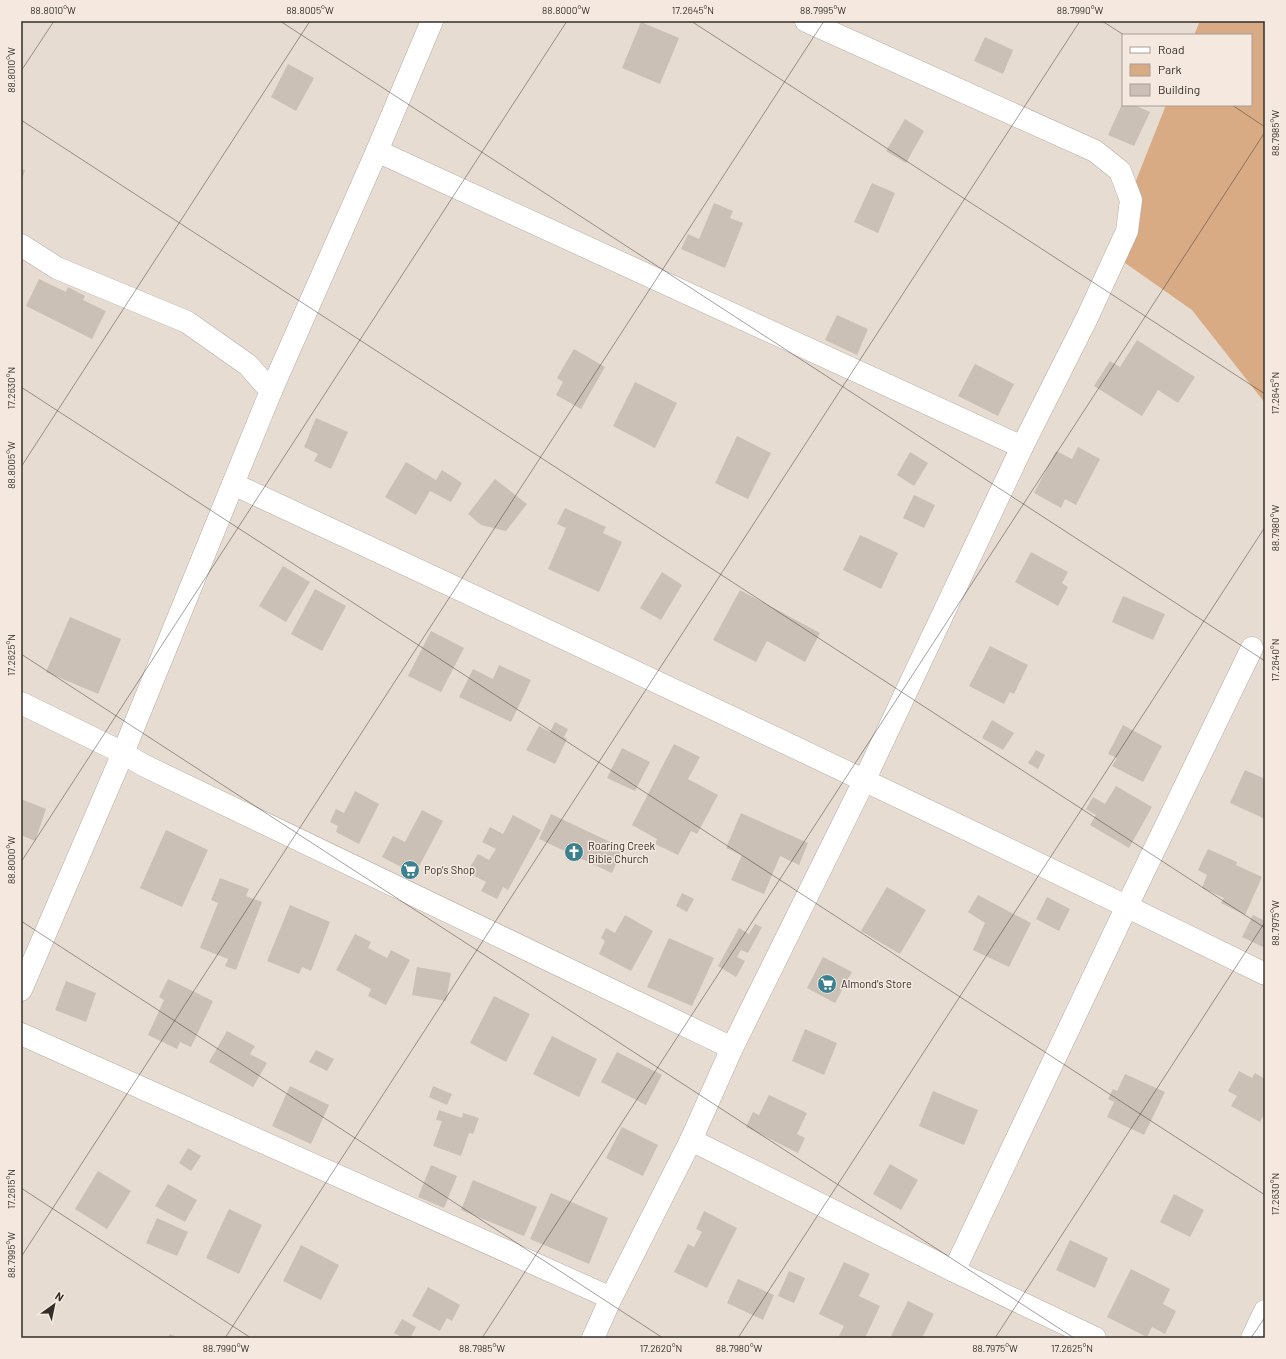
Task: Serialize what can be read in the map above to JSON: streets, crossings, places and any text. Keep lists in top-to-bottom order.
{
  "places": {
    "church": ["Roaring Creek Bible Church"],
    "supermarket": ["Pop's Shop", "Almond's Store"]
  },
  "legend": ["Road", "Park", "Building"],
  "north": "top right",
  "coordinates": [
    "88.8010°W",
    "88.8005°W",
    "88.8000°W",
    "17.2645°N",
    "88.7995°W",
    "88.7990°W",
    "88.7985°W",
    "17.2630°N",
    "88.7980°W",
    "17.2625°N",
    "17.2640°N",
    "88.7975°W",
    "17.2615°N",
    "17.2620°N"
  ]
}
